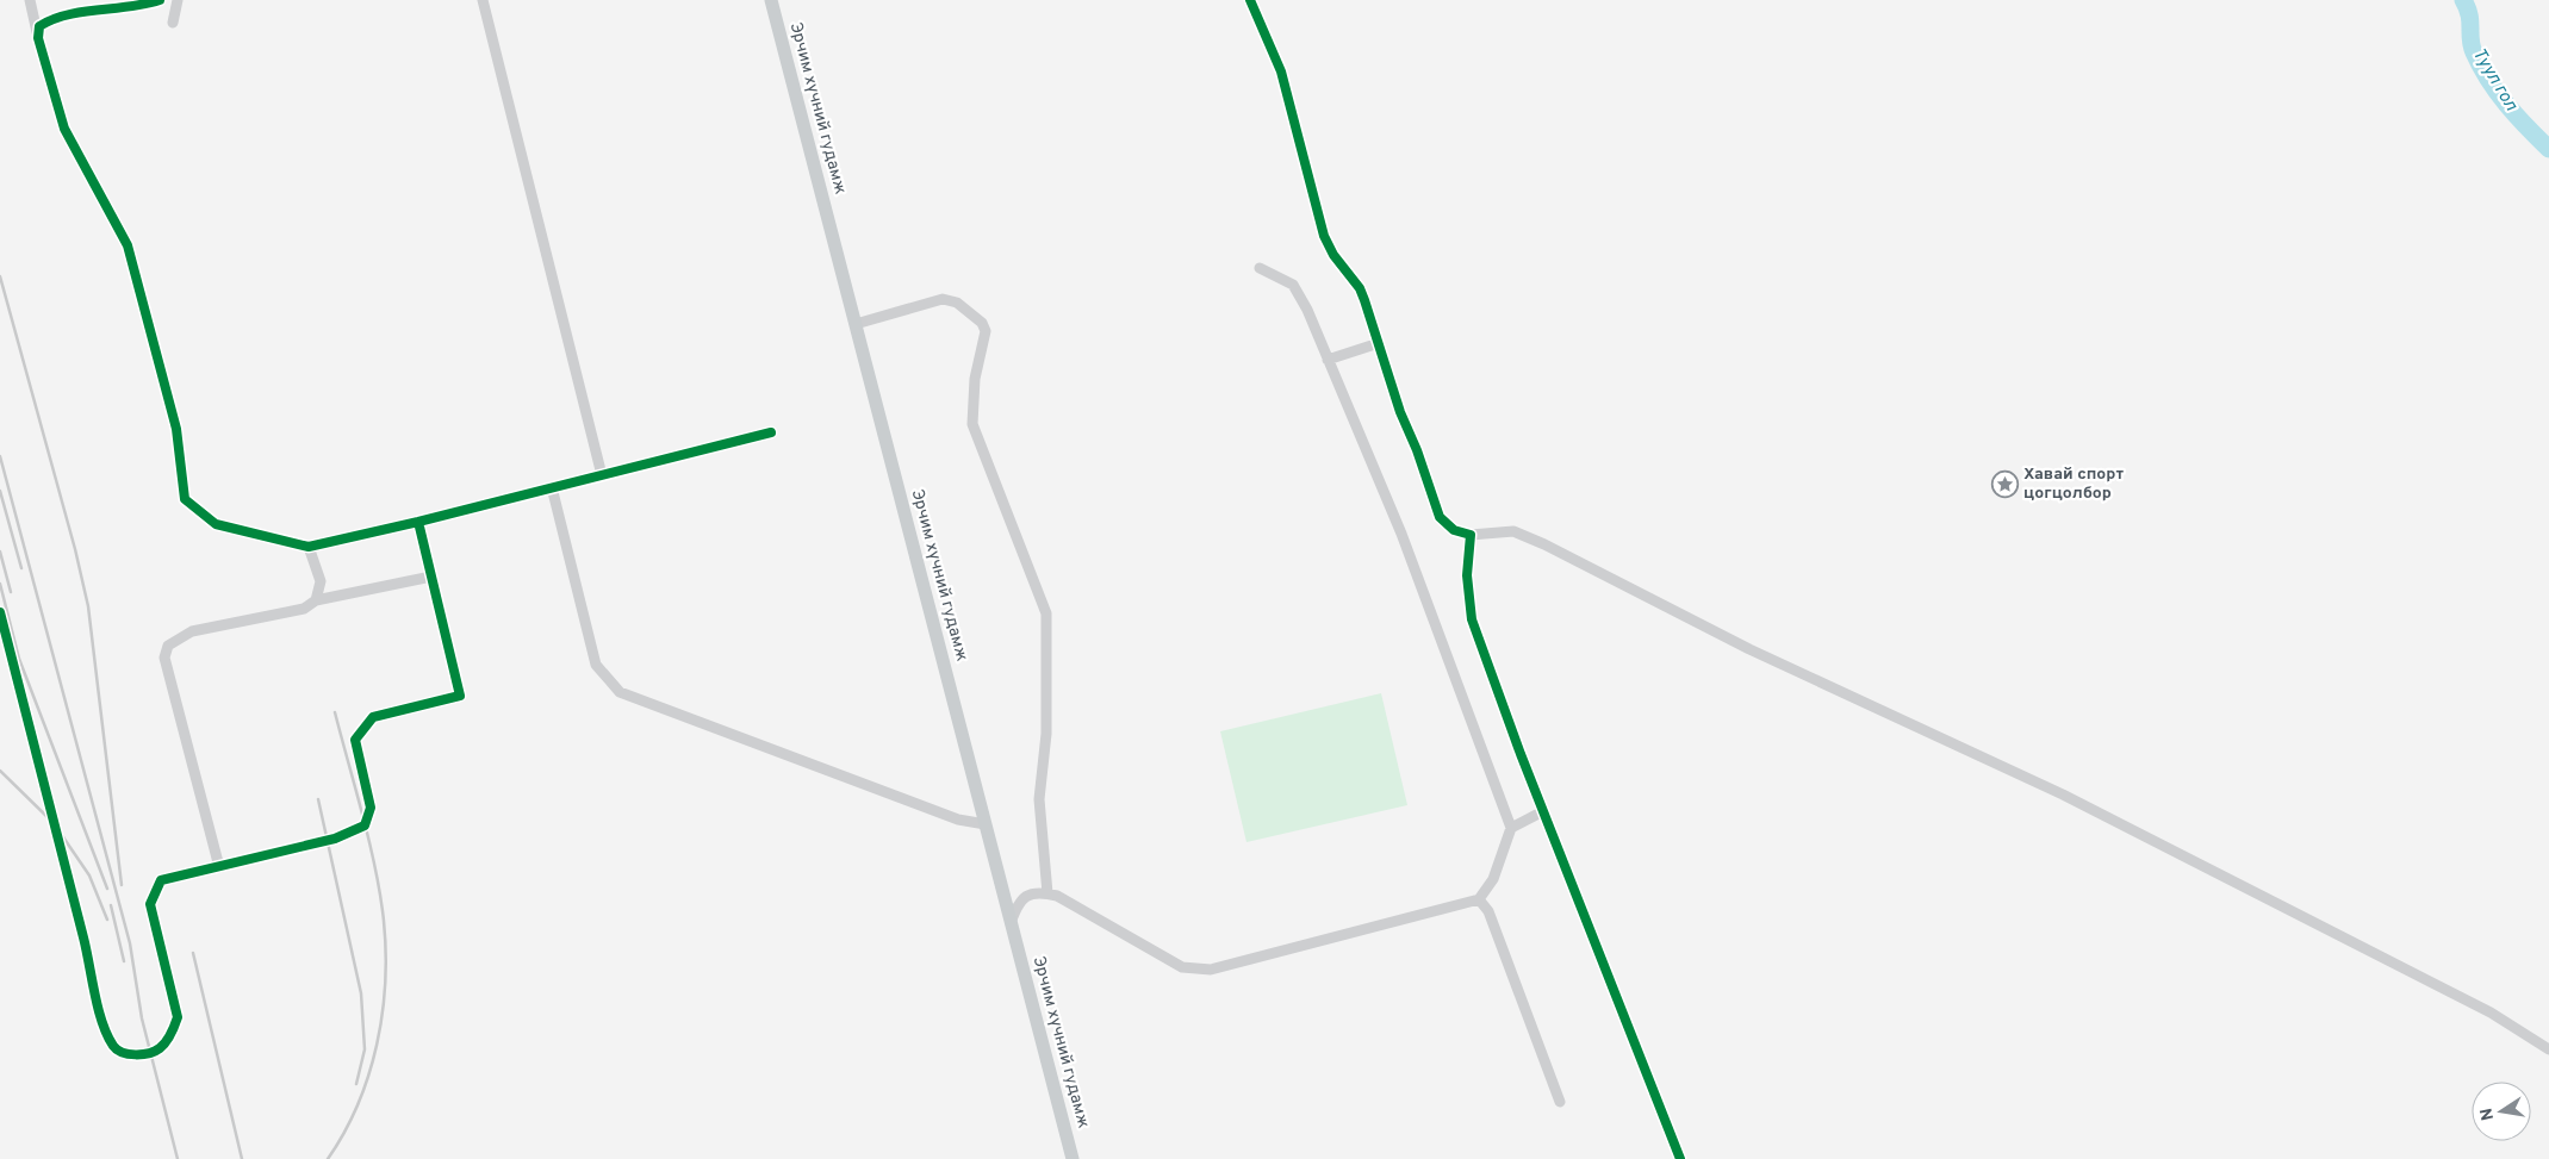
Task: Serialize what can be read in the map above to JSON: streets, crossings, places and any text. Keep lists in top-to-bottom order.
{
  "streets": {
    "main road": ["Эрчим хүчний гудамж"]
  },
  "water": ["Туул гол"],
  "places": {
    "place": ["Хавай спорт цогцолбор"]
  },
  "north": "left"
}
